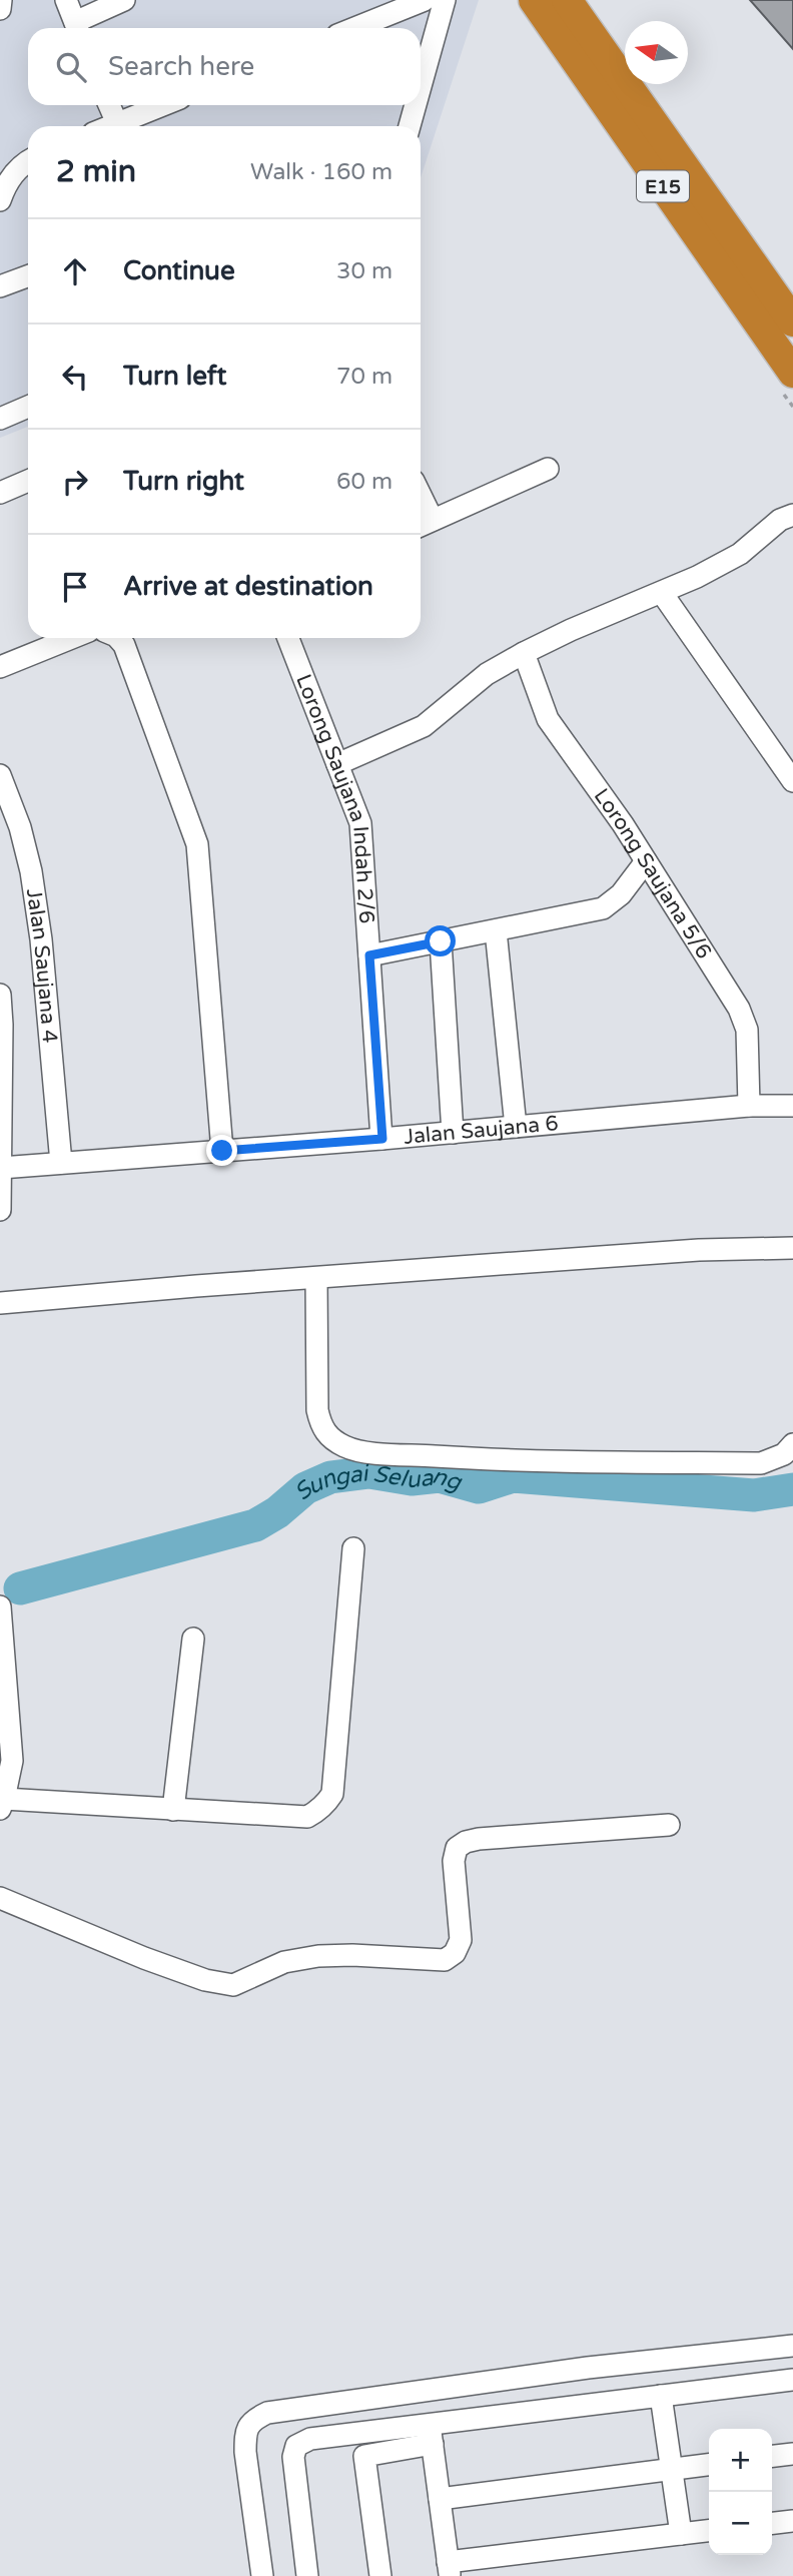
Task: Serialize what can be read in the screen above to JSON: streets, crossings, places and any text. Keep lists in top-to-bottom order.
{
  "streets": {
    "highway": ["E15"],
    "street": [
      "Lorong Saujana Indah 2/6",
      "Lorong Saujana 5/6",
      "Jalan Saujana 4",
      "Jalan Saujana 6"
    ]
  },
  "crossings": [
    ["Lorong Saujana Indah 2/6", "Jalan Saujana 6"],
    ["Lorong Saujana 5/6", "Jalan Saujana 6"],
    ["Jalan Saujana 4", "Jalan Saujana 6"]
  ],
  "water": ["Sungai Seluang"],
  "north": "left",
  "page": {
    "search": "Search here",
    "heading": ["2 min", "Walk · 160 m"],
    "list": [
      ["Continue", "30 m"],
      ["Turn left", "70 m"],
      ["Turn right", "60 m"],
      "Arrive at destination"
    ],
    "map_buttons": ["+", "−"]
  }
}
